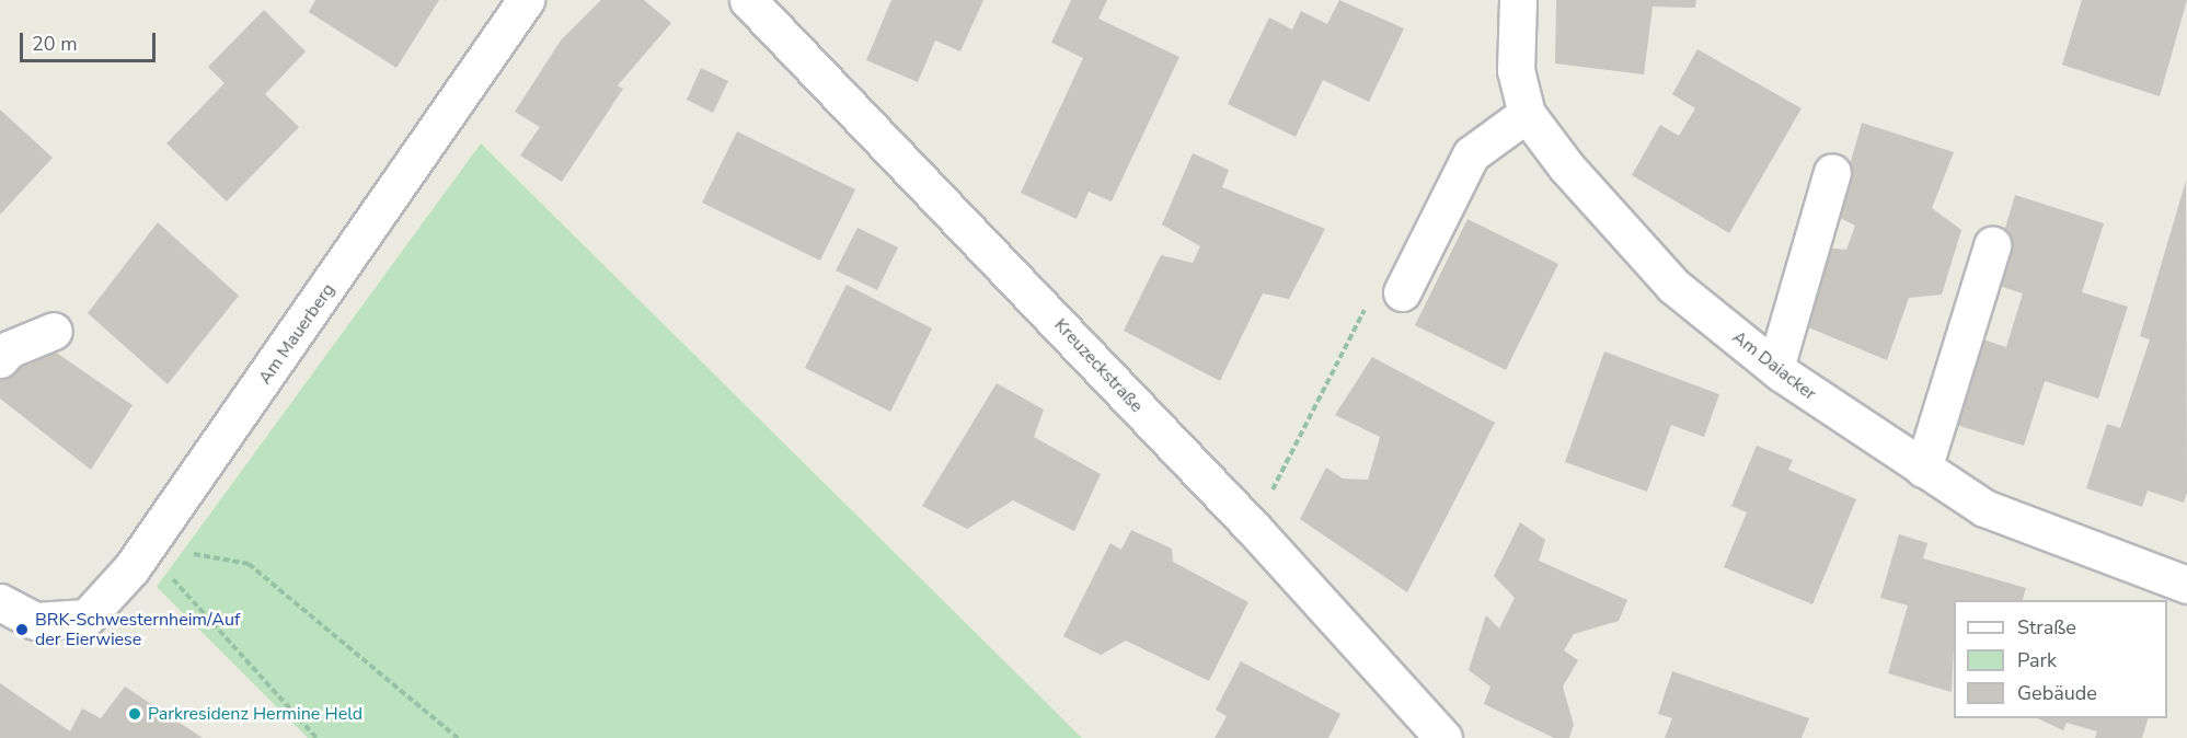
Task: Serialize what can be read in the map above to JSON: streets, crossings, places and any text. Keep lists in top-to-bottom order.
{
  "streets": {
    "street": ["Am Mauerberg", "Kreuzeckstraße", "Am Daiacker"]
  },
  "places": ["BRK-Schwesternheim/Auf der Eierwiese", "Parkresidenz Hermine Held"],
  "legend": ["Straße", "Park", "Gebäude"],
  "scale_bar": "20 m"
}
